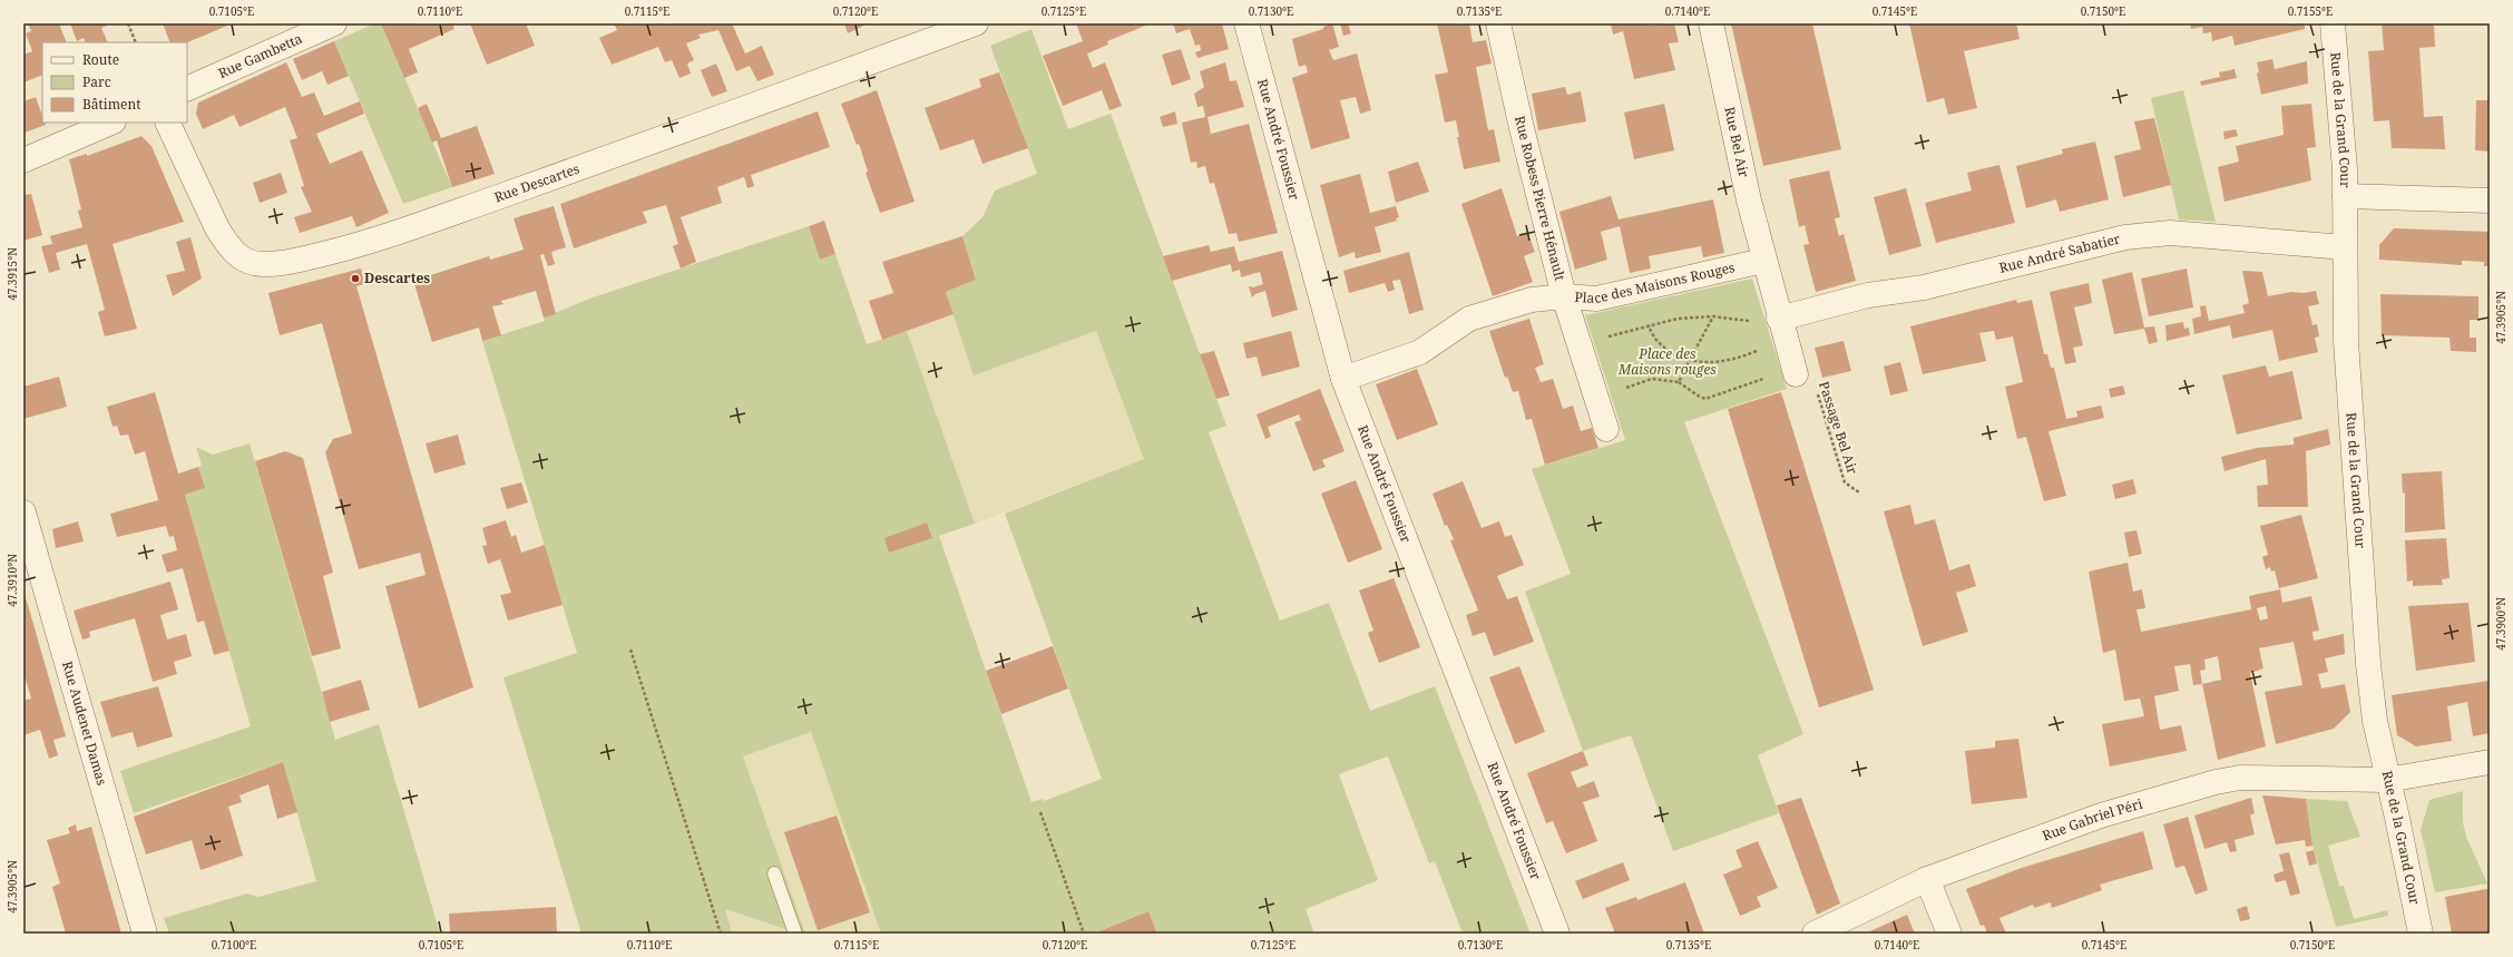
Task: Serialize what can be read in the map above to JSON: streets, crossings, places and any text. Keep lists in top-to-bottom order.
{
  "streets": {
    "street": [
      "Rue Gambetta",
      "Rue de la Grand Cour",
      "Rue André Foussier",
      "Rue Bel Air",
      "Rue Descartes",
      "Rue Robess Pierre Hénault",
      "Rue André Sabatier",
      "Place des Maisons Rouges",
      "Rue Audenet Damas",
      "Rue Gabriel Péri"
    ],
    "path": ["Passage Bel Air"]
  },
  "crossings": [
    ["Rue de la Grand Cour", "Rue André Sabatier"],
    ["Rue de la Grand Cour", "Rue Gabriel Péri"],
    ["Rue André Foussier", "Rue Robess Pierre Hénault"],
    ["Rue Bel Air", "Place des Maisons Rouges"],
    ["Rue Robess Pierre Hénault", "Place des Maisons Rouges"]
  ],
  "parks": ["Place des Maisons rouges"],
  "places": ["Descartes"],
  "legend": ["Route", "Parc", "Bâtiment"],
  "coordinates": [
    "0.7105°E",
    "0.7110°E",
    "0.7115°E",
    "0.7120°E",
    "0.7125°E",
    "0.7130°E",
    "0.7135°E",
    "0.7140°E",
    "0.7145°E",
    "0.7150°E",
    "0.7155°E",
    "47.3915°N",
    "47.3905°N",
    "47.3910°N",
    "47.3900°N",
    "0.7100°E"
  ]
}
